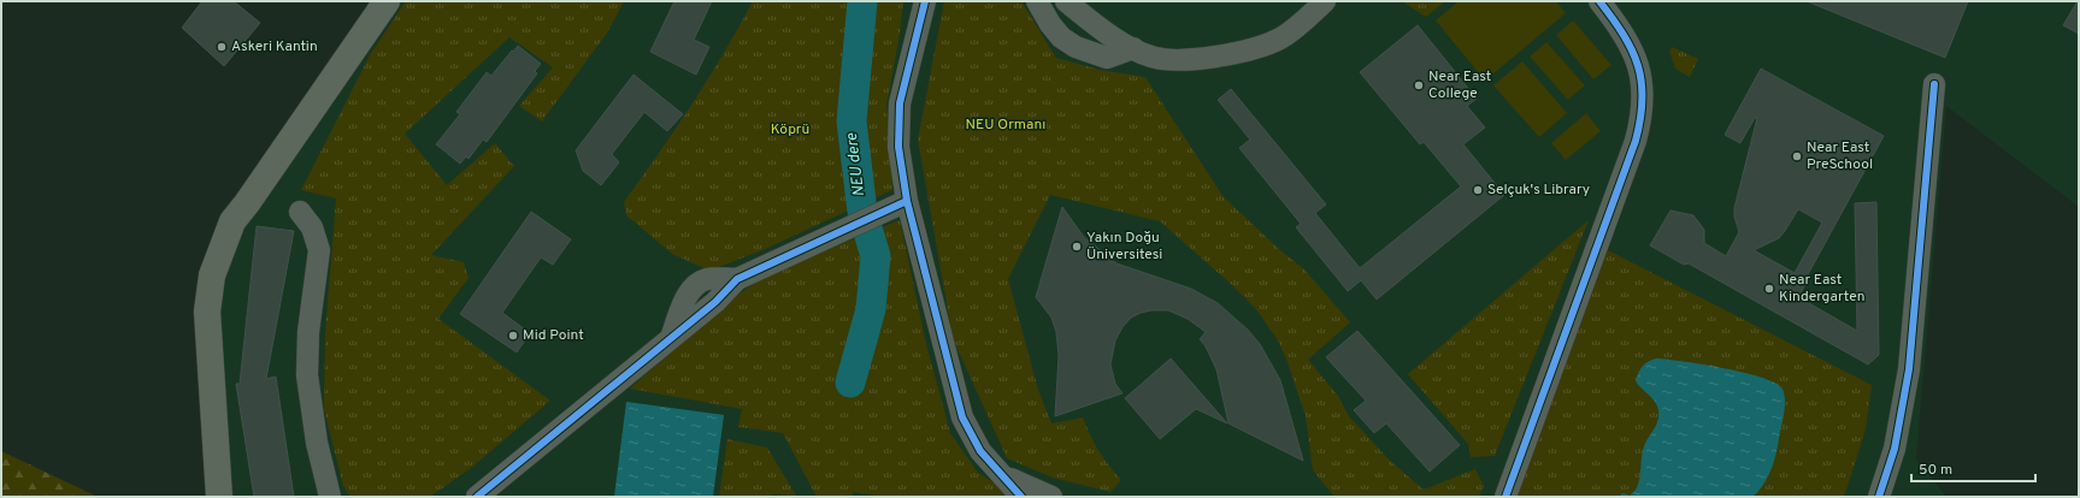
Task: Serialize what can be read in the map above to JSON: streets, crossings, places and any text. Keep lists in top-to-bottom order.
{
  "water": ["NEU dere"],
  "parks": ["NEU Ormanı", "Köprü"],
  "places": [
    "Askeri Kantin",
    "Near East College",
    "Near East PreSchool",
    "Selçuk's Library",
    "Yakın Doğu Üniversitesi",
    "Near East Kindergarten",
    "Mid Point"
  ],
  "scale_bar": "50 m"
}
